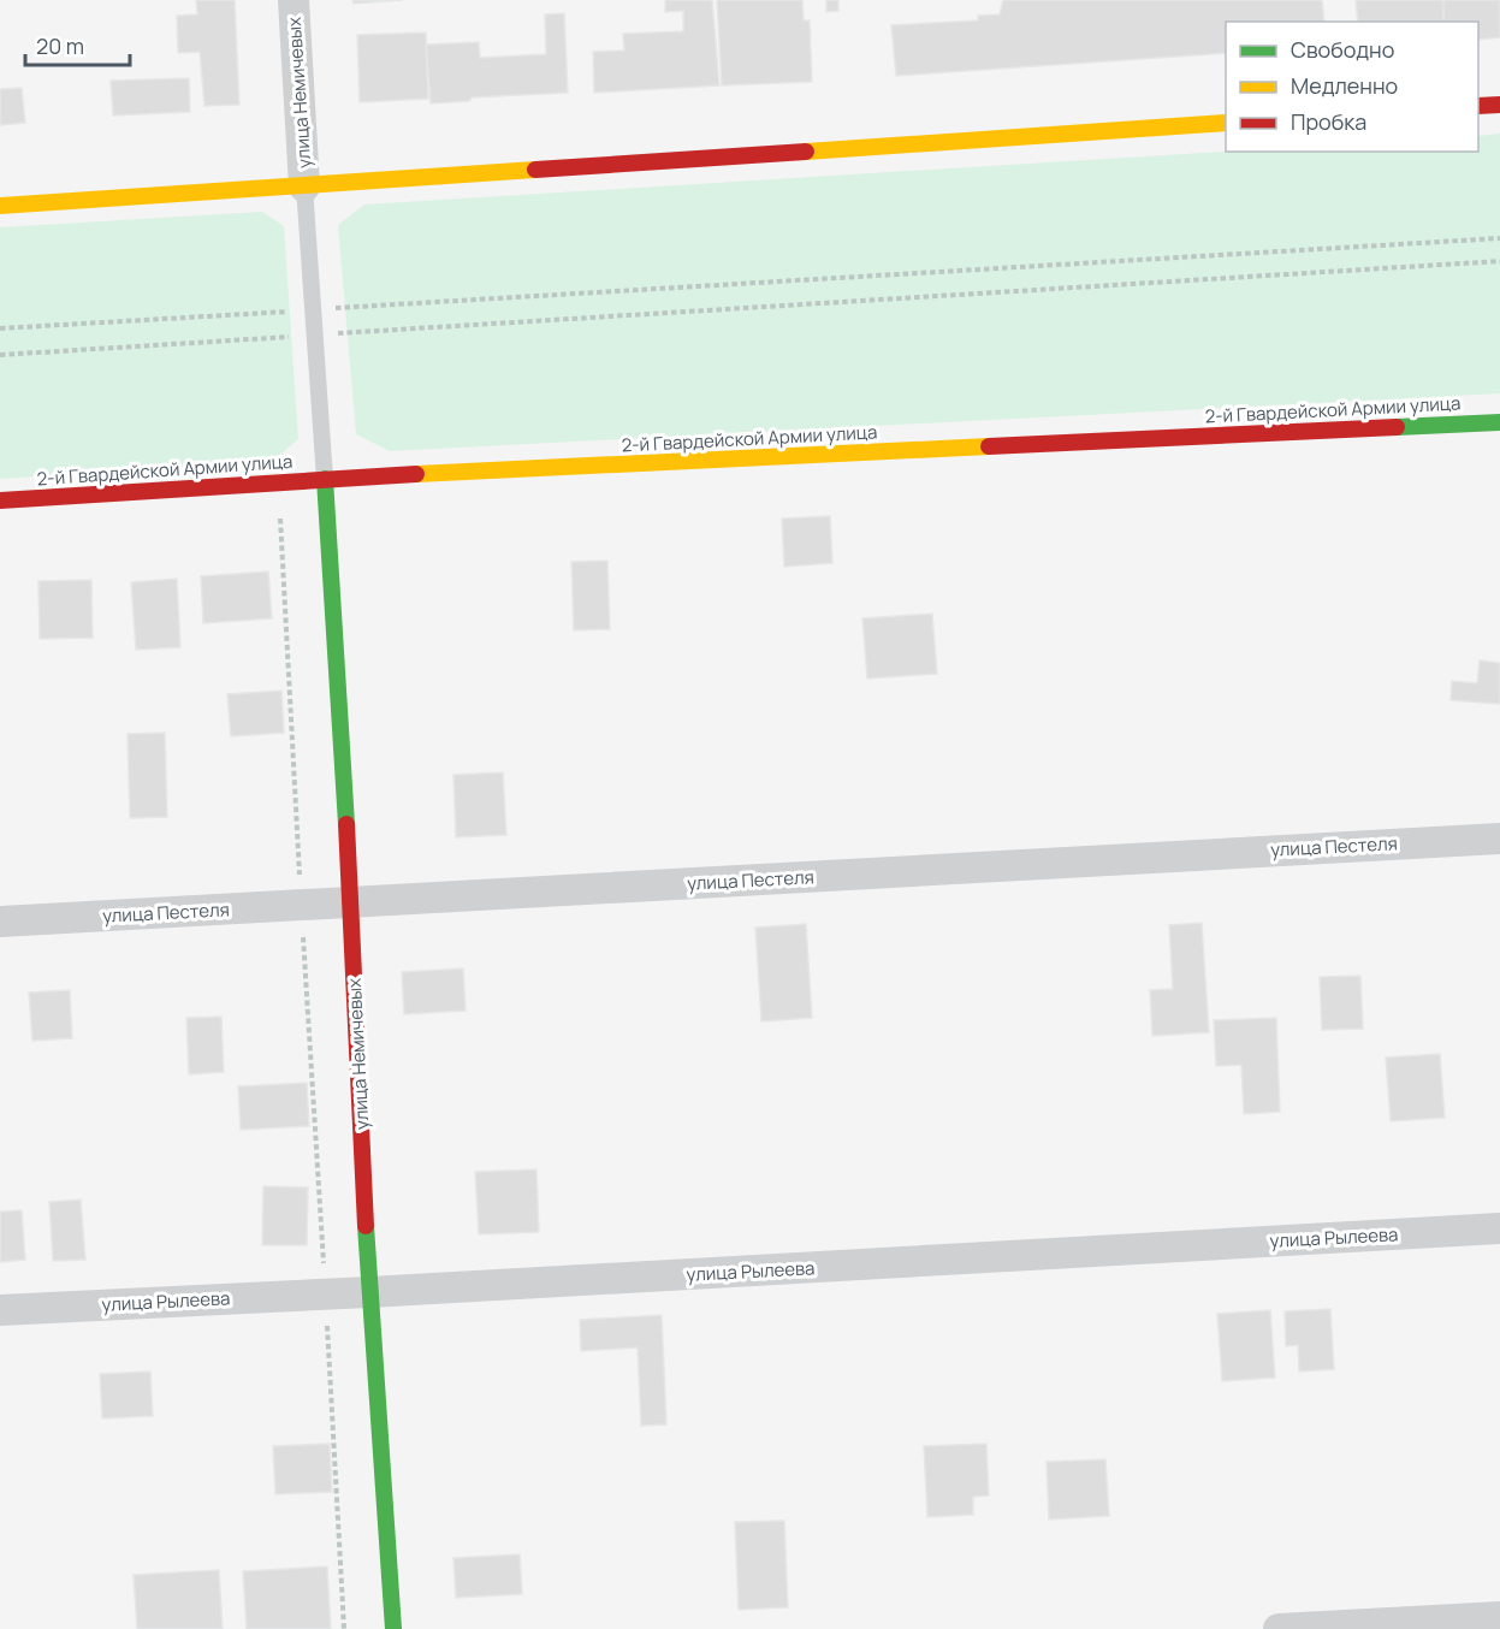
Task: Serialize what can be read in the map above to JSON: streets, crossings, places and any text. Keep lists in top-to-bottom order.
{
  "streets": {
    "main road": ["улица Немичевых", "2-й Гвардейской Армии улица"],
    "street": ["улица Пестеля", "улица Рылеева"]
  },
  "crossings": [
    ["улица Немичевых", "2-й Гвардейской Армии улица"],
    ["улица Немичевых", "улица Пестеля"],
    ["улица Немичевых", "улица Рылеева"]
  ],
  "legend": ["Свободно", "Медленно", "Пробка"],
  "scale_bar": "20 m"
}
